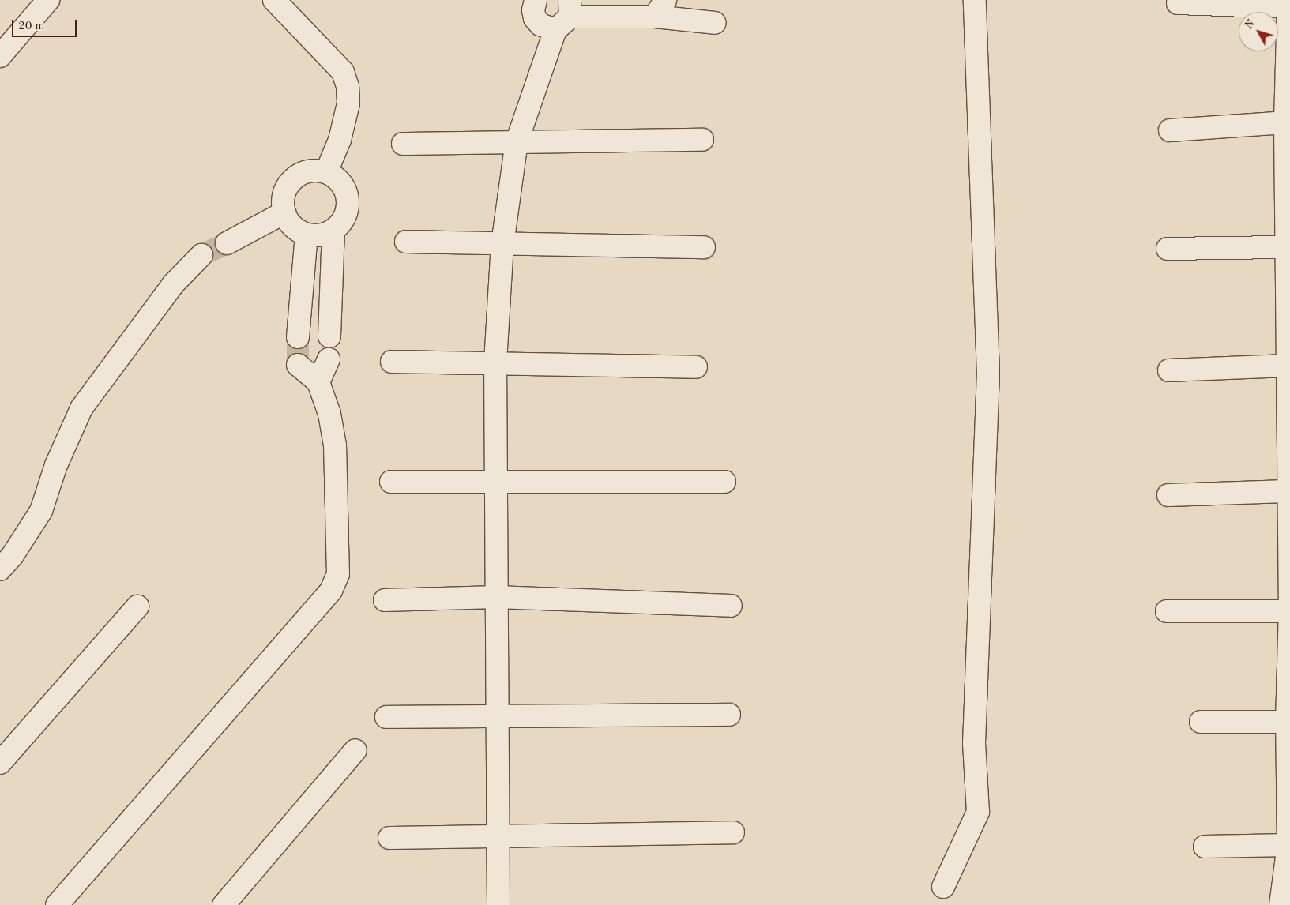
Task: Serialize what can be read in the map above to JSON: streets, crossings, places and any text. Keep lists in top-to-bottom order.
{
  "scale_bar": "20 m",
  "north": "top left"
}
